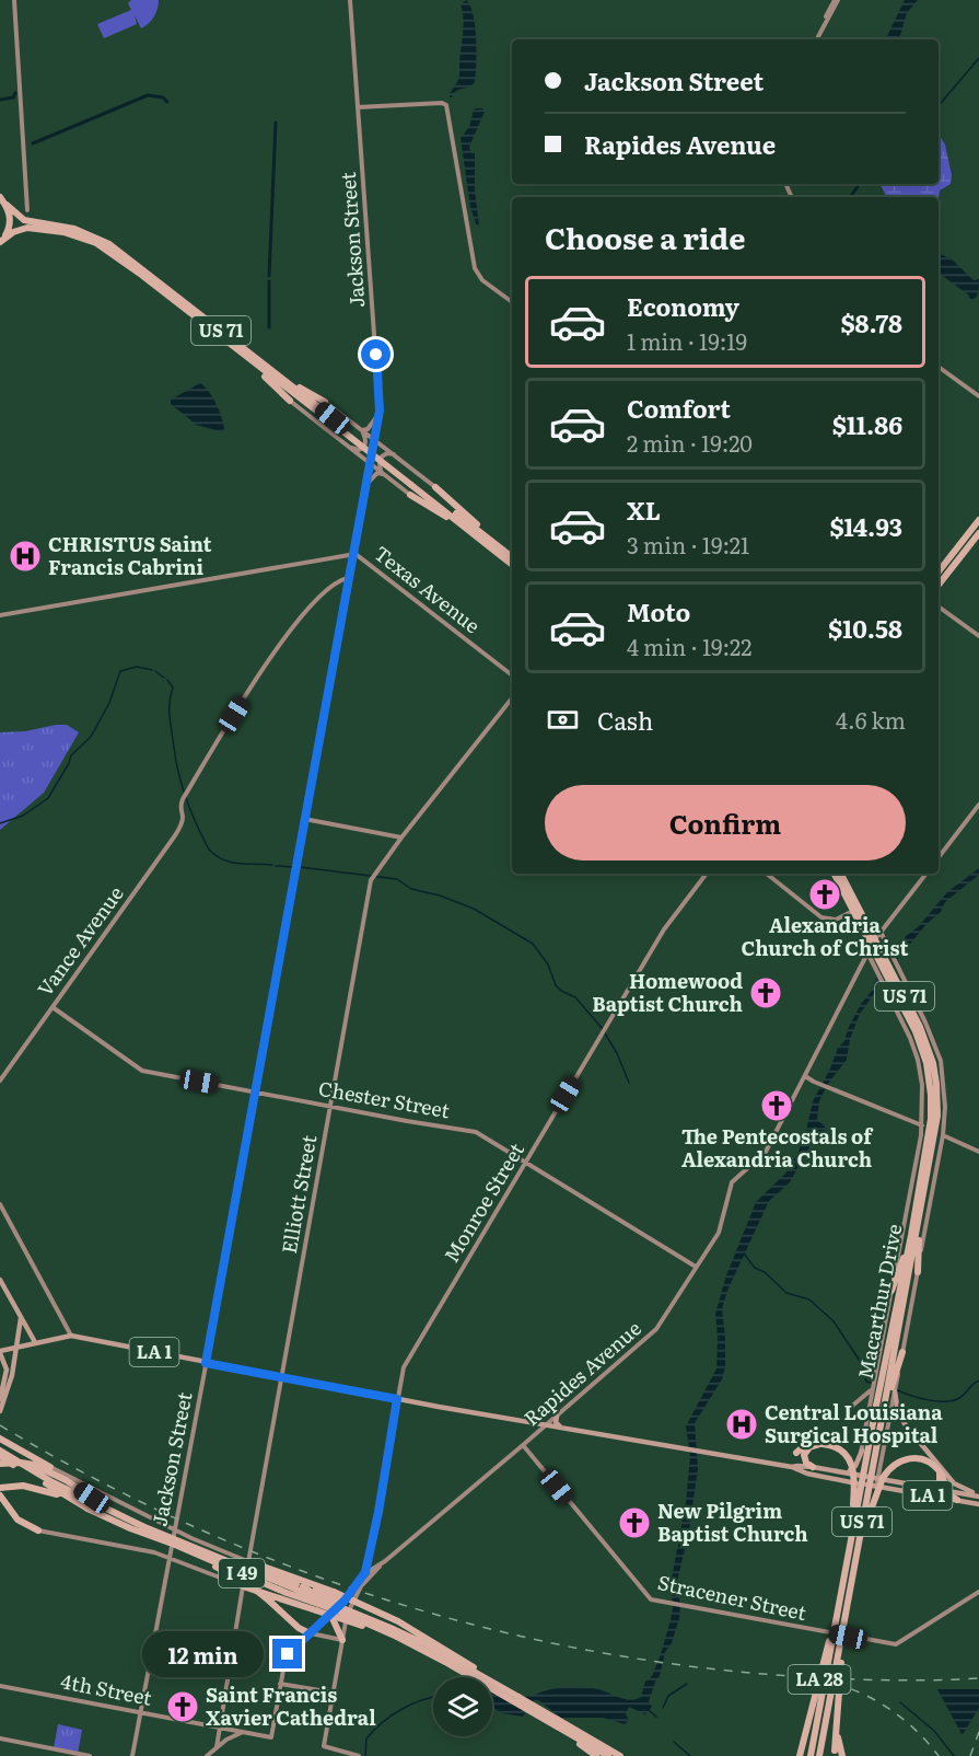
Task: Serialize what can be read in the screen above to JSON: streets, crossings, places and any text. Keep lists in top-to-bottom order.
{
  "streets": {
    "highway": [
      "US 71",
      "Macarthur Drive",
      "I 49",
      "LA 28"
    ],
    "main road": ["LA 1"],
    "street": [
      "Jackson Street",
      "Texas Avenue",
      "Vance Avenue",
      "Chester Street",
      "Elliott Street",
      "Monroe Street",
      "Rapides Avenue",
      "Stracener Street",
      "4th Street"
    ]
  },
  "crossings": [
    ["Jackson Street", "Texas Avenue"],
    ["Jackson Street", "Vance Avenue"],
    ["Jackson Street", "Chester Street"],
    ["Jackson Street", "LA 1"],
    ["Jackson Street", "4th Street"],
    ["Vance Avenue", "Chester Street"],
    ["Chester Street", "Elliott Street"],
    ["Chester Street", "Monroe Street"],
    ["Chester Street", "Rapides Avenue"],
    ["Elliott Street", "4th Street"],
    ["Monroe Street", "Rapides Avenue"],
    ["Macarthur Drive", "Rapides Avenue"],
    ["Macarthur Drive", "LA 28"],
    ["Rapides Avenue", "Stracener Street"],
    ["Rapides Avenue", "4th Street"]
  ],
  "places": {
    "hospital": ["CHRISTUS Saint Francis Cabrini", "Central Louisiana Surgical Hospital"],
    "church": [
      "Alexandria Church of Christ",
      "Homewood Baptist Church",
      "The Pentecostals of Alexandria Church",
      "New Pilgrim Baptist Church",
      "Saint Francis Xavier Cathedral"
    ]
  },
  "page": {
    "banner": ["Jackson Street", "Rapides Avenue"],
    "heading": "Choose a ride",
    "list": [
      {
        "name": "Economy",
        "note": "1 min · 19:19",
        "value": "$8.78"
      },
      {
        "name": "Comfort",
        "note": "2 min · 19:20",
        "value": "$11.86"
      },
      {
        "name": "XL",
        "note": "3 min · 19:21",
        "value": "$14.93"
      },
      {
        "name": "Moto",
        "note": "4 min · 19:22",
        "value": "$10.58"
      }
    ],
    "pay": ["Cash", "4.6 km"],
    "buttons": "Confirm",
    "bubble": "12 min"
  }
}
